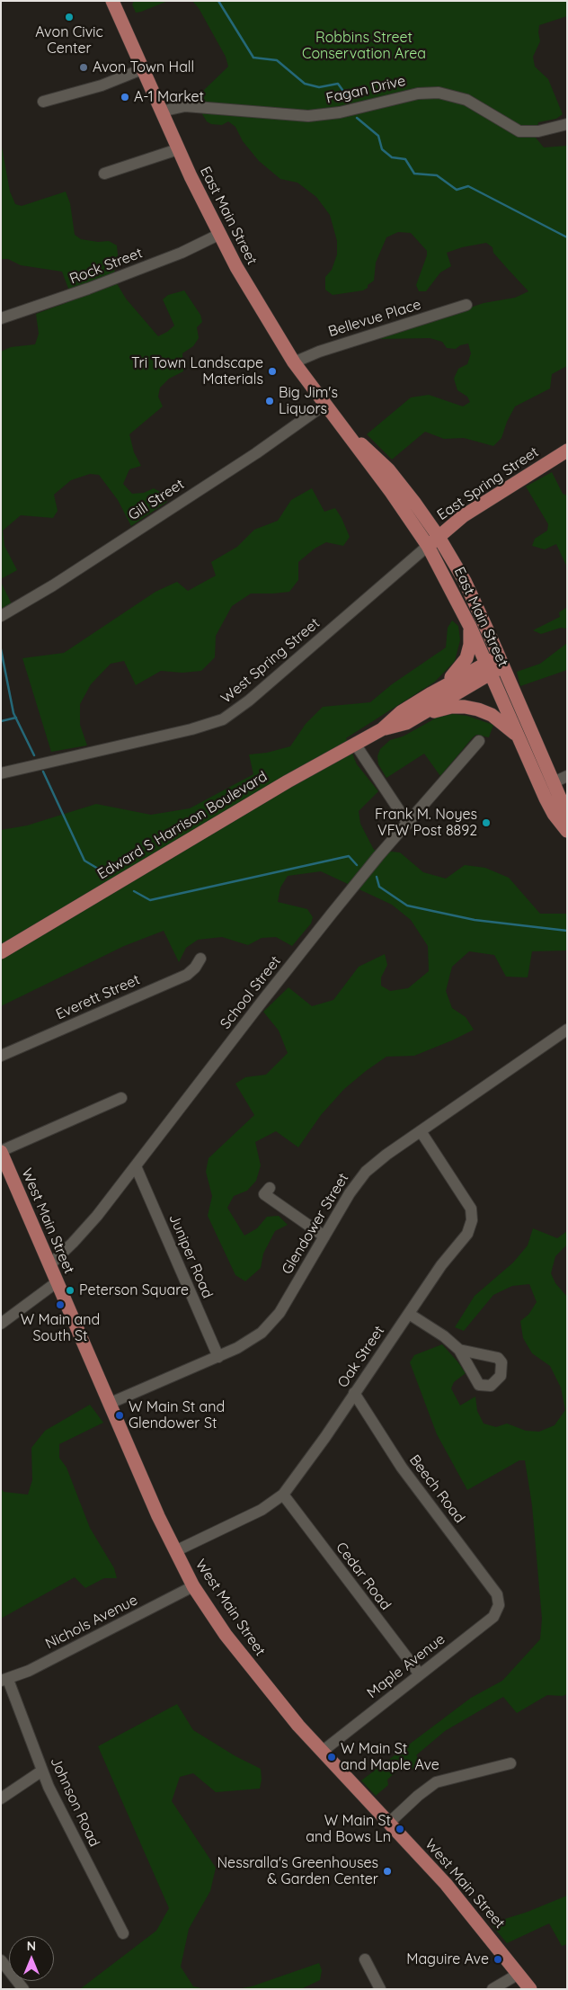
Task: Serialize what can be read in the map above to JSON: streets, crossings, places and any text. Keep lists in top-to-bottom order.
{
  "streets": {
    "main road": [
      "East Main Street",
      "East Spring Street",
      "Edward S Harrison Boulevard",
      "West Main Street"
    ],
    "street": [
      "Fagan Drive",
      "Rock Street",
      "Bellevue Place",
      "Gill Street",
      "West Spring Street",
      "School Street",
      "Everett Street",
      "Glendower Street",
      "Juniper Road",
      "Oak Street",
      "Beech Road",
      "Cedar Road",
      "Nichols Avenue",
      "Maple Avenue",
      "Johnson Road"
    ]
  },
  "crossings": [
    ["Fagan Drive", "East Main Street"],
    ["East Main Street", "Rock Street"],
    ["East Main Street", "Bellevue Place"],
    ["East Main Street", "East Spring Street"],
    ["East Main Street", "Gill Street"],
    ["East Main Street", "West Spring Street"],
    ["East Main Street", "Edward S Harrison Boulevard"],
    ["East Spring Street", "West Spring Street"],
    ["School Street", "West Main Street"],
    ["School Street", "Juniper Road"],
    ["West Main Street", "Glendower Street"],
    ["West Main Street", "Oak Street"],
    ["West Main Street", "Nichols Avenue"],
    ["West Main Street", "Maple Avenue"],
    ["Glendower Street", "Juniper Road"],
    ["Glendower Street", "Oak Street"],
    ["Oak Street", "Beech Road"],
    ["Oak Street", "Cedar Road"],
    ["Beech Road", "Maple Avenue"],
    ["Cedar Road", "Maple Avenue"],
    ["Nichols Avenue", "Johnson Road"]
  ],
  "parks": ["Robbins Street Conservation Area"],
  "places": [
    "Avon Civic Center",
    "Avon Town Hall",
    "A-1 Market",
    "Tri Town Landscape Materials",
    "Big Jim's Liquors",
    "Frank M. Noyes VFW Post 8892",
    "Peterson Square",
    "W Main and South St",
    "W Main St and Glendower St",
    "W Main St and Maple Ave",
    "W Main St and Bows Ln",
    "Nessralla's Greenhouses & Garden Center",
    "Maguire Ave"
  ],
  "north": "top"
}
